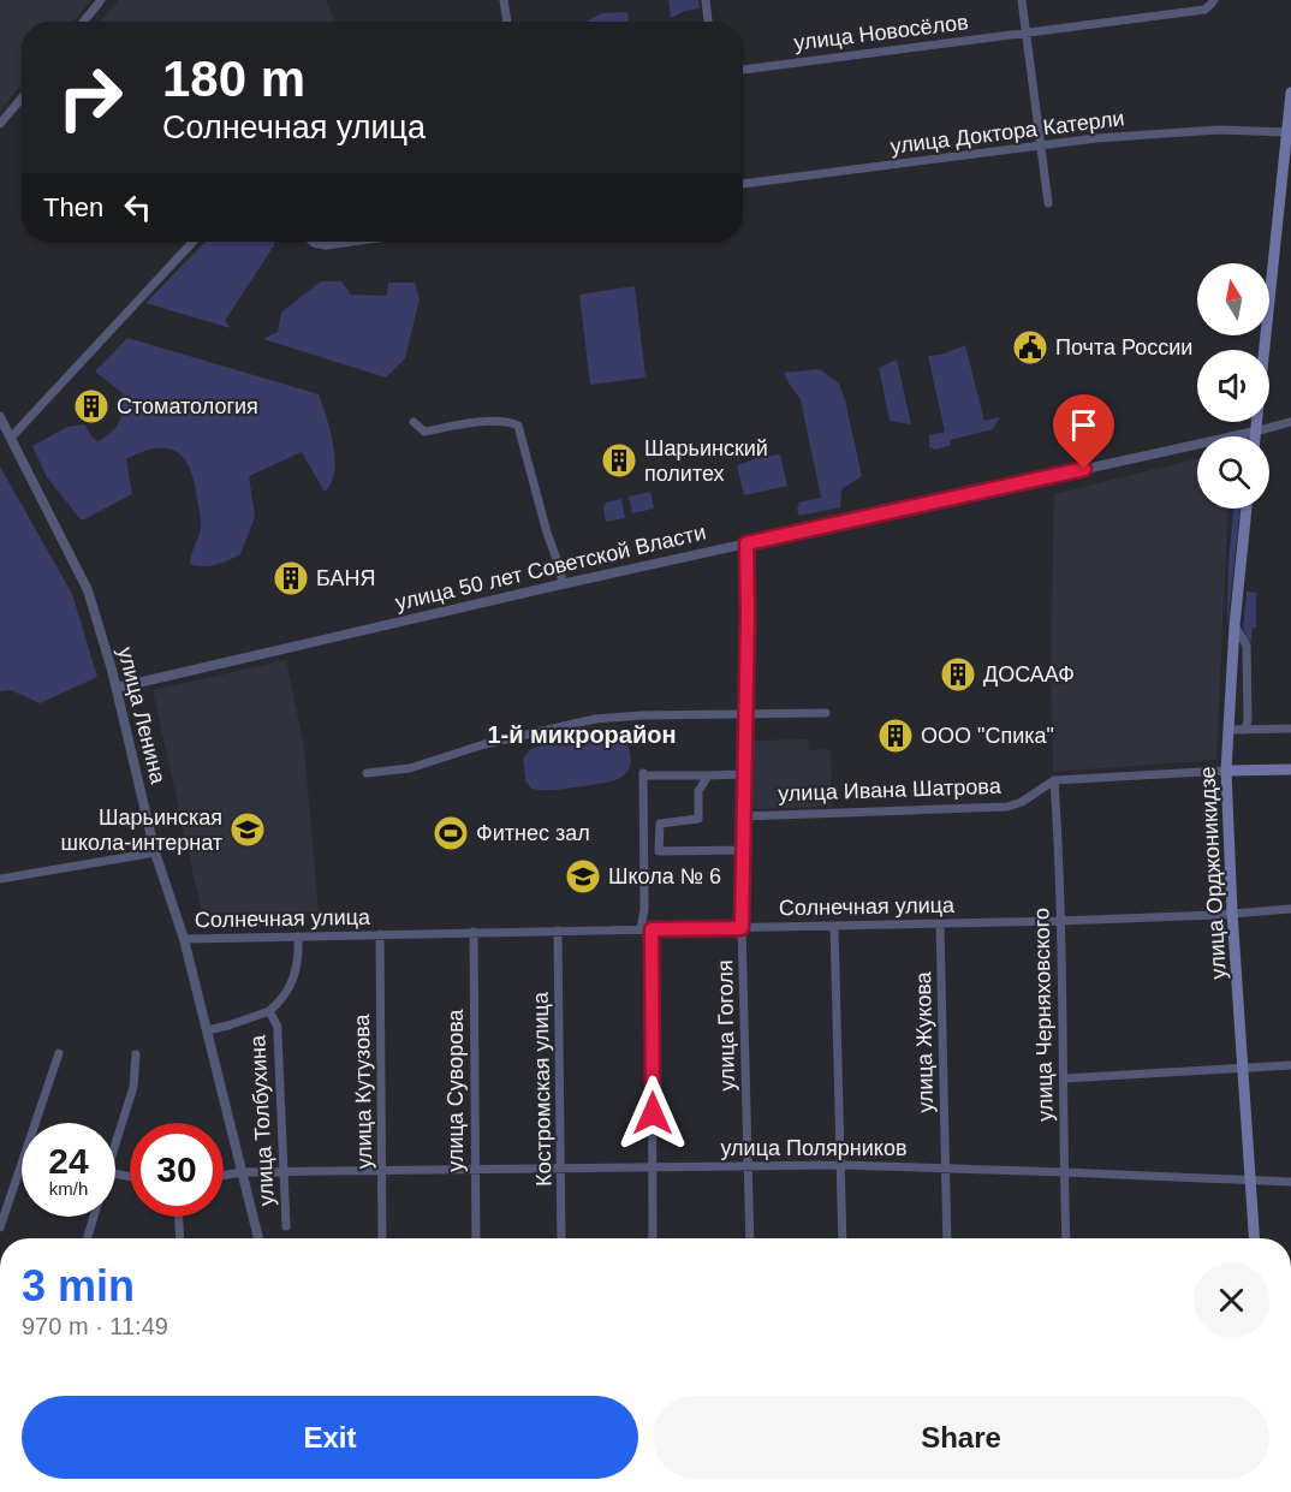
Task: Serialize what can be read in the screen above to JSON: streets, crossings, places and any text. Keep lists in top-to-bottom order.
{
  "streets": {
    "main road": ["улица Орджоникидзе"],
    "street": [
      "улица Новосёлов",
      "улица Доктора Катерли",
      "улица 50 лет Советской Власти",
      "улица Ленина",
      "улица Ивана Шатрова",
      "Солнечная улица",
      "улица Черняховского",
      "улица Гоголя",
      "улица Жукова",
      "Костромская улица",
      "улица Суворова",
      "улица Кутузова",
      "улица Толбухина",
      "улица Полярников"
    ]
  },
  "crossings": [
    ["улица 50 лет Советской Власти", "улица Ленина"],
    ["улица 50 лет Советской Власти", "улица Гоголя"],
    ["улица Ленина", "Солнечная улица"],
    ["улица Ленина", "улица Полярников"],
    ["улица Ивана Шатрова", "улица Черняховского"],
    ["улица Ивана Шатрова", "улица Гоголя"],
    ["улица Орджоникидзе", "Солнечная улица"],
    ["улица Орджоникидзе", "улица Полярников"],
    ["Солнечная улица", "улица Черняховского"],
    ["Солнечная улица", "улица Гоголя"],
    ["Солнечная улица", "улица Жукова"],
    ["Солнечная улица", "Костромская улица"],
    ["Солнечная улица", "улица Суворова"],
    ["Солнечная улица", "улица Кутузова"],
    ["Солнечная улица", "улица Толбухина"],
    ["улица Черняховского", "улица Полярников"],
    ["улица Гоголя", "улица Полярников"],
    ["улица Жукова", "улица Полярников"],
    ["Костромская улица", "улица Полярников"],
    ["улица Суворова", "улица Полярников"],
    ["улица Кутузова", "улица Полярников"],
    ["улица Толбухина", "улица Полярников"]
  ],
  "districts": ["1-й микрорайон"],
  "places": {
    "public building": ["Почта России"],
    "building": [
      "Стоматология",
      "Шарьинский политех",
      "БАНЯ",
      "ДОСААФ",
      "ООО \"Спика\""
    ],
    "school or university": ["Шарьинская школа-интернат", "Школа № 6"],
    "sports": ["Фитнес зал"]
  },
  "north": "top",
  "page": {
    "turn": ["180 m", "Солнечная улица"],
    "then": "Then",
    "speed": "24 km/h",
    "limit": "30",
    "heading": ["3 min", "970 m · 11:49"],
    "buttons": ["Exit", "Share"]
  }
}
